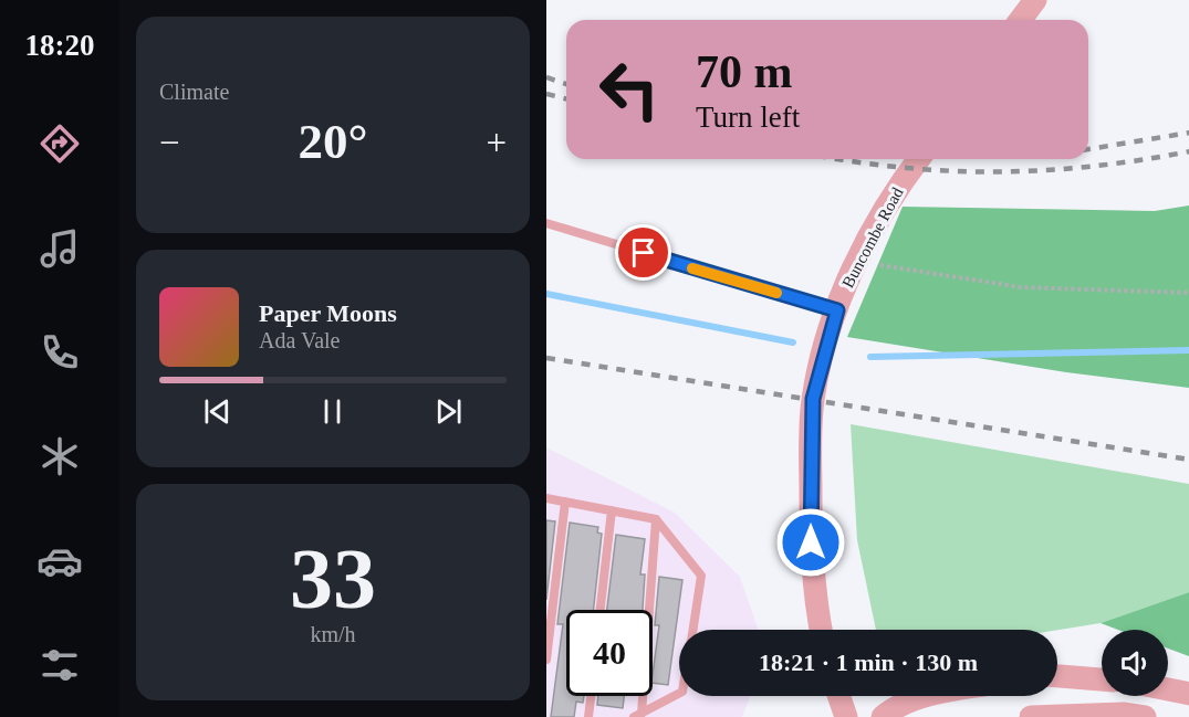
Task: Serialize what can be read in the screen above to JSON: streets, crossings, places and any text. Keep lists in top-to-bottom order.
{
  "streets": {
    "street": ["Buncombe Road"]
  },
  "page": {
    "tabs": "18:20",
    "tile": [
      "Climate",
      ["33", "km/h"]
    ],
    "turn": ["70 m", "Turn left"],
    "heat": ["−", "20°", "+"],
    "song": ["Paper Moons", "Ada Vale"],
    "limit": "40",
    "trip": "18:21 · 1 min · 130 m"
  }
}
